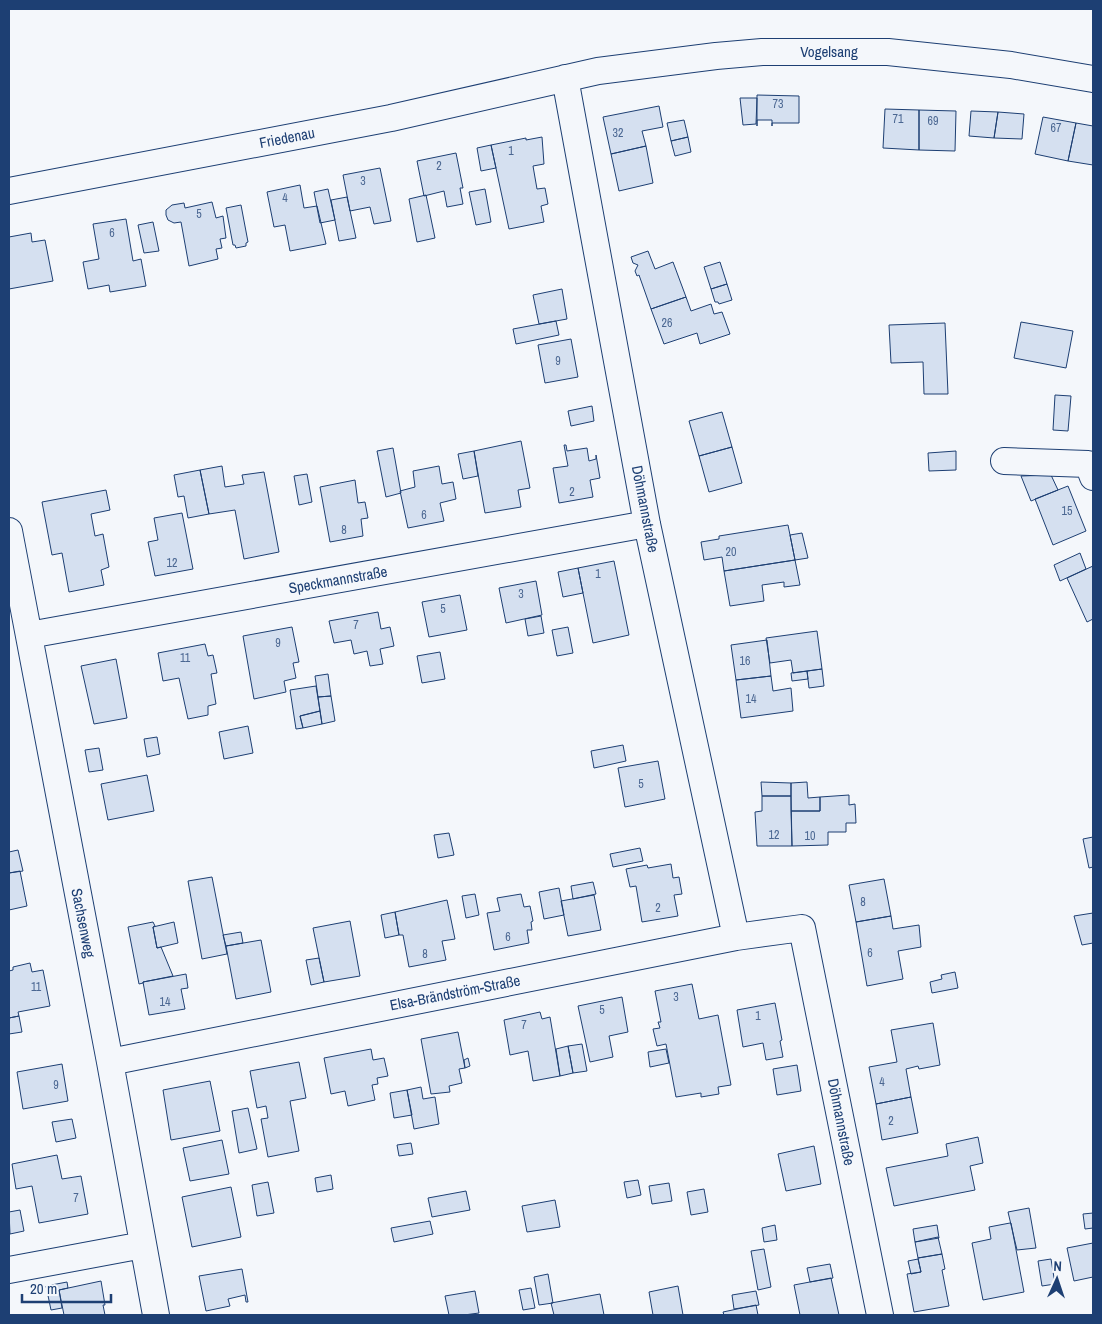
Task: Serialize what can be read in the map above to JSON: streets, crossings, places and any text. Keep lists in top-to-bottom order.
{
  "streets": {
    "street": [
      "Vogelsang",
      "Friedenau",
      "Döhmannstraße",
      "Speckmannstraße",
      "Sachsenweg",
      "Elsa-Brändström-Straße"
    ]
  },
  "crossings": [
    ["Vogelsang", "Friedenau"],
    ["Vogelsang", "Döhmannstraße"],
    ["Friedenau", "Döhmannstraße"],
    ["Döhmannstraße", "Speckmannstraße"],
    ["Döhmannstraße", "Elsa-Brändström-Straße"],
    ["Speckmannstraße", "Sachsenweg"],
    ["Sachsenweg", "Elsa-Brändström-Straße"]
  ],
  "house_numbers": [
    "73",
    "71",
    "69",
    "67",
    "32",
    "1",
    "2",
    "3",
    "4",
    "5",
    "6",
    "26",
    "9",
    "2",
    "15",
    "6",
    "8",
    "20",
    "12",
    "1",
    "3",
    "5",
    "7",
    "9",
    "11",
    "16",
    "14",
    "5",
    "12",
    "10",
    "8",
    "2",
    "6",
    "6",
    "8",
    "11",
    "3",
    "14",
    "5",
    "1",
    "7",
    "4",
    "9",
    "2",
    "7"
  ],
  "scale_bar": "20 m",
  "north": "top"
}
